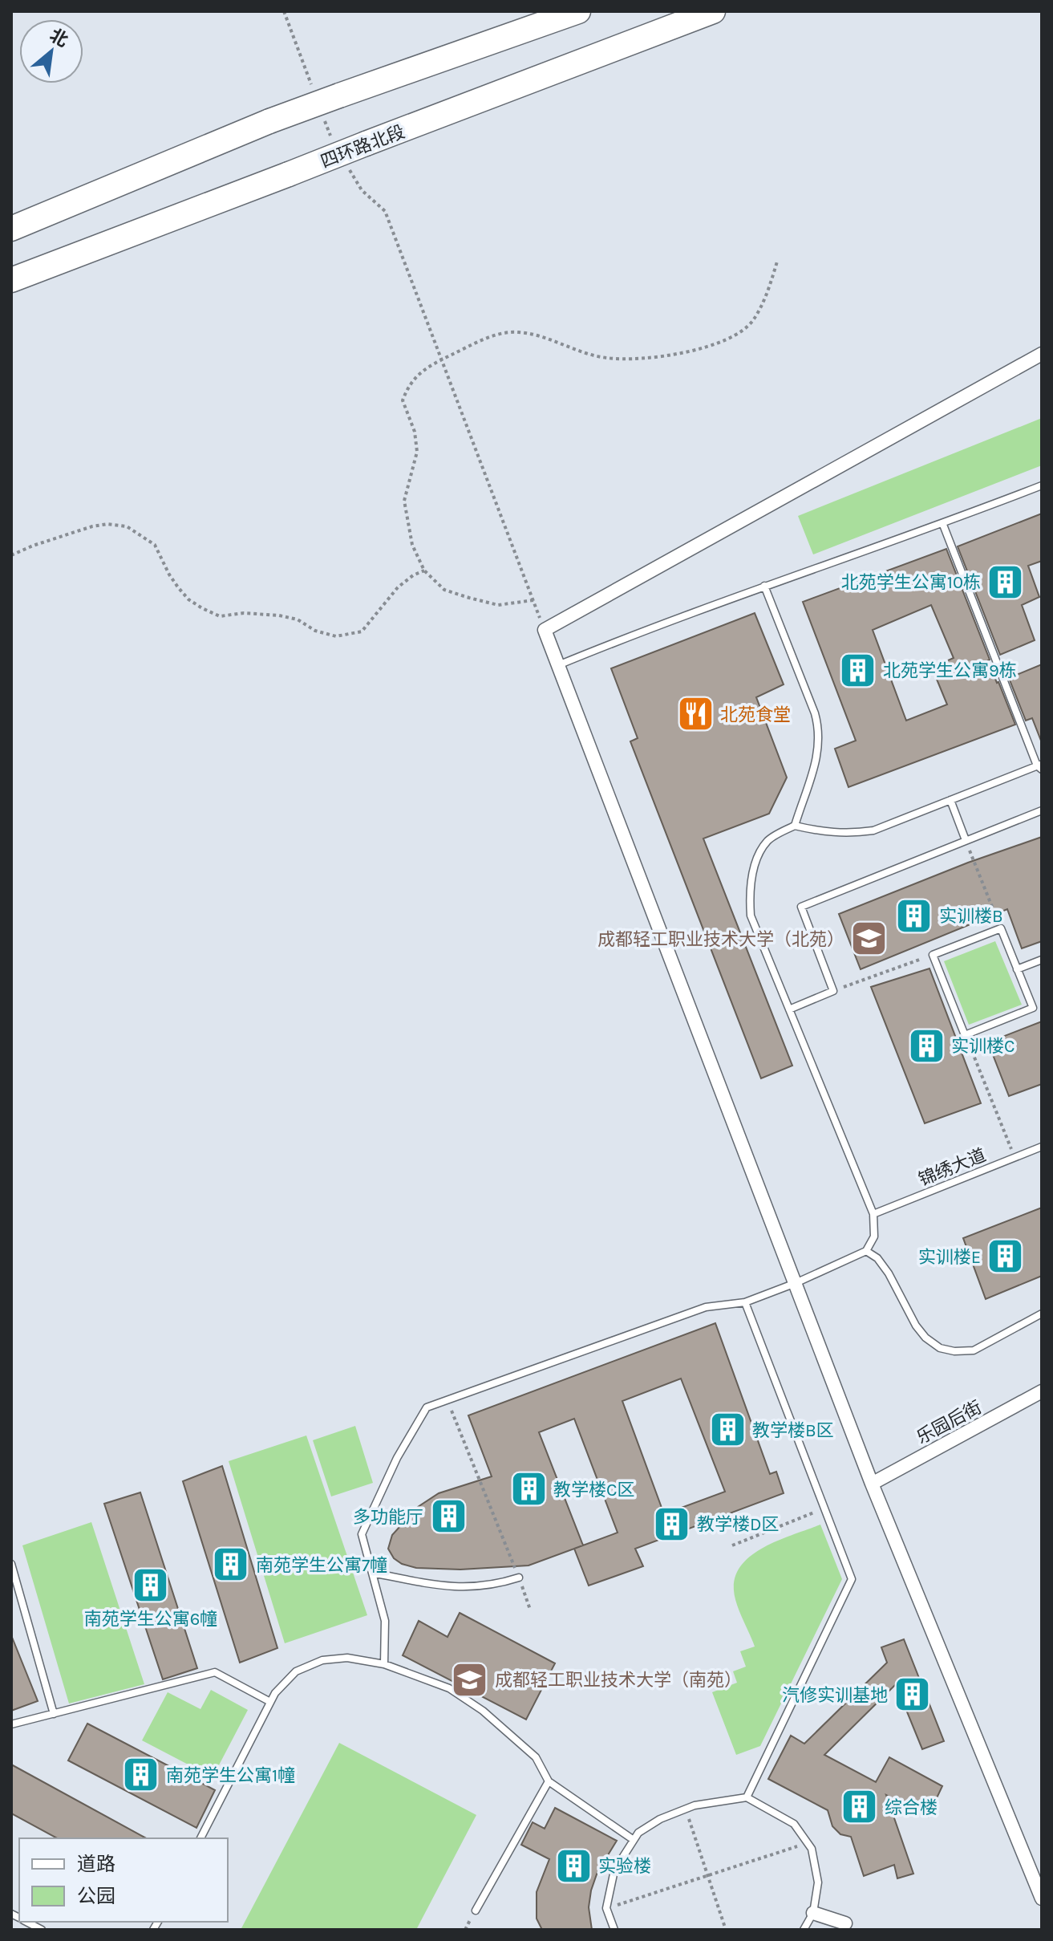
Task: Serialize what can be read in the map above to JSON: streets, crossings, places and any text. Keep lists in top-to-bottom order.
{
  "streets": {
    "highway": ["四环路北段"],
    "street": ["乐园后街"],
    "lane": ["锦绣大道"]
  },
  "places": {
    "building": [
      "北苑学生公寓10栋",
      "北苑学生公寓9栋",
      "实训楼B",
      "实训楼C",
      "实训楼E",
      "教学楼B区",
      "教学楼C区",
      "多功能厅",
      "教学楼D区",
      "南苑学生公寓7幢",
      "南苑学生公寓6幢",
      "汽修实训基地",
      "南苑学生公寓1幢",
      "综合楼",
      "实验楼"
    ],
    "restaurant": ["北苑食堂"],
    "school or university": ["成都轻工职业技术大学（北苑）", "成都轻工职业技术大学（南苑）"]
  },
  "legend": ["道路", "公园"],
  "north": "top right"
}
